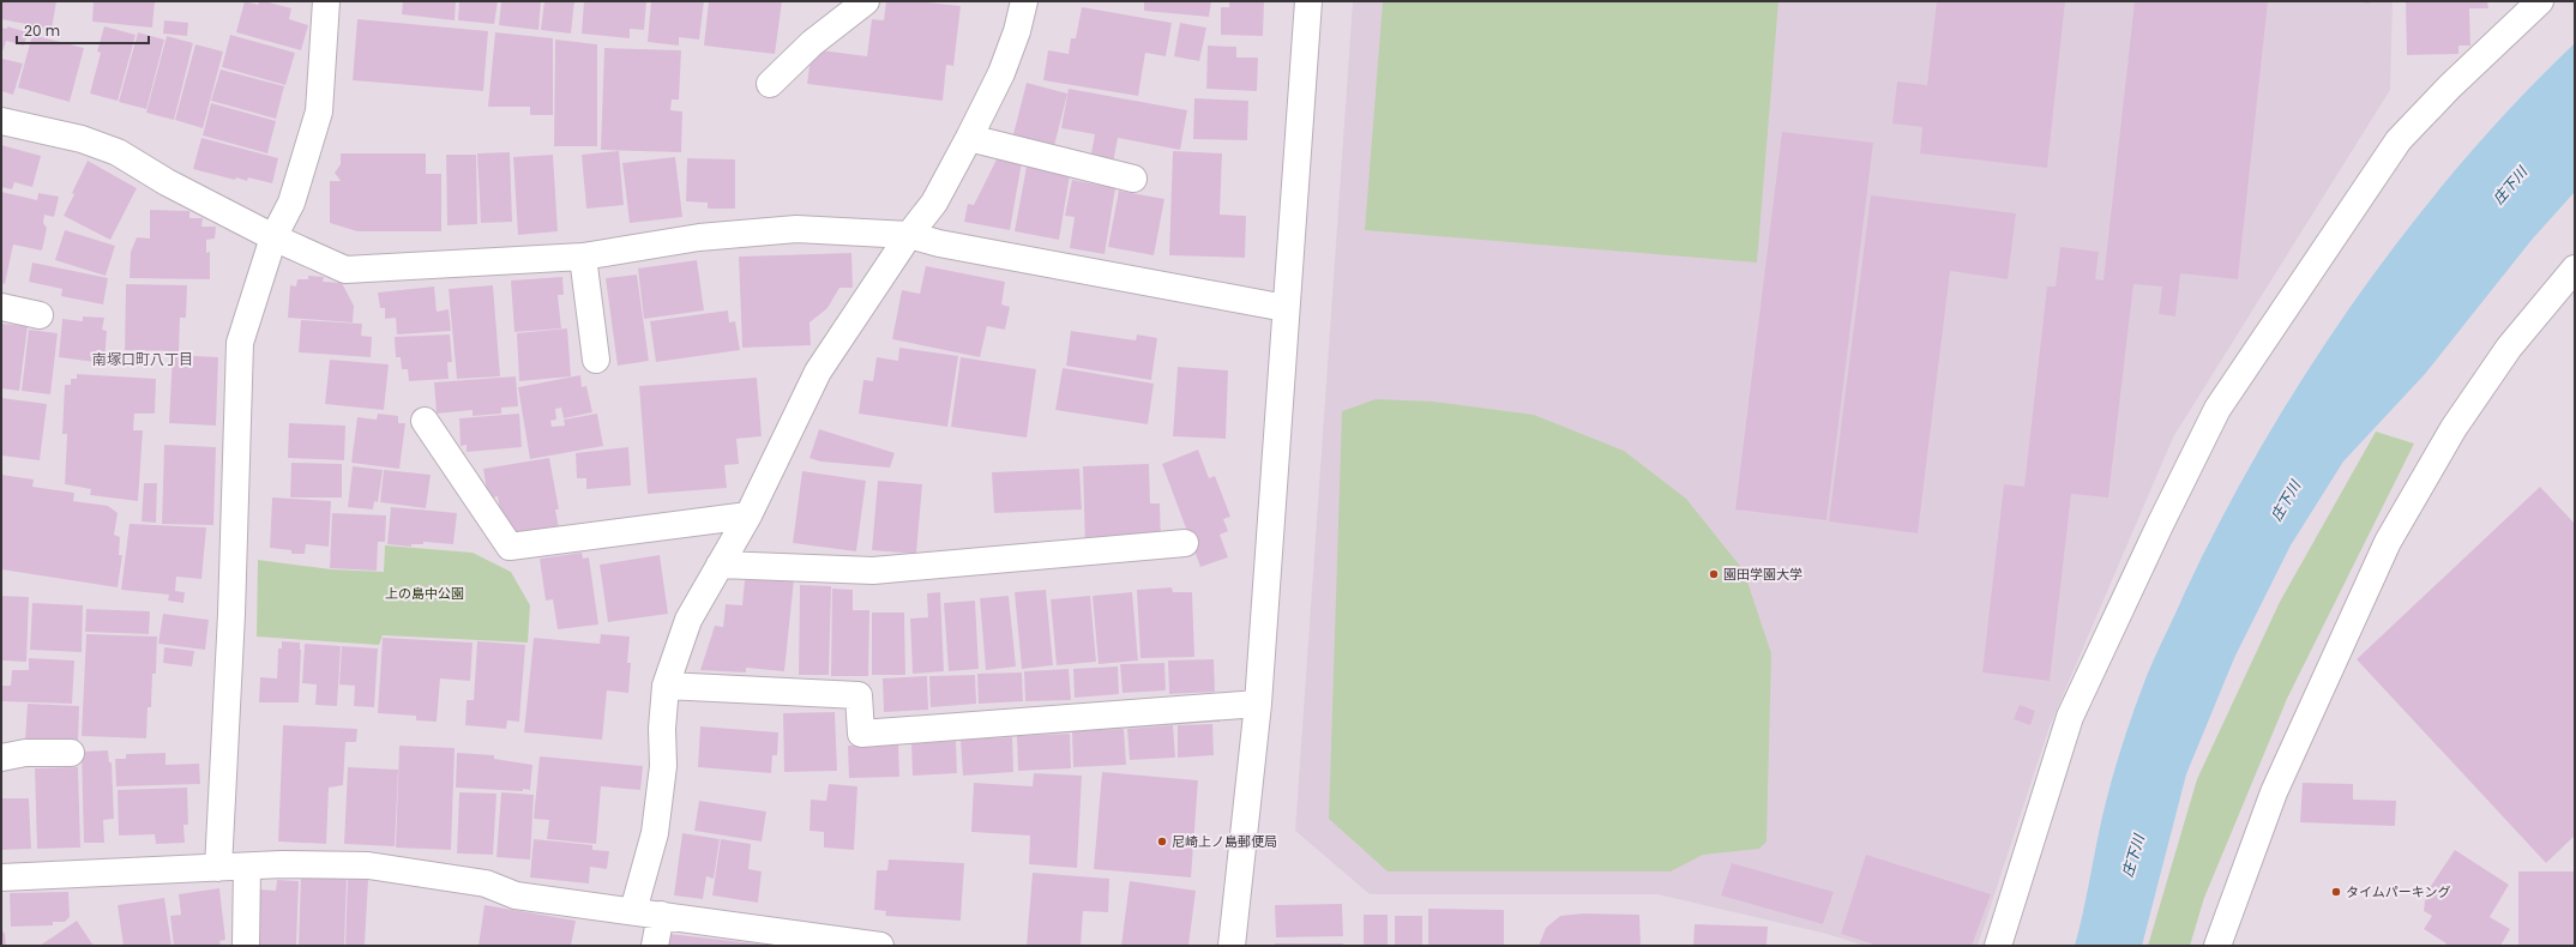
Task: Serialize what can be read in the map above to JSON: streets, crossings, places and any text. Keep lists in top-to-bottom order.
{
  "districts": ["南塚口町八丁目"],
  "water": ["庄下川"],
  "parks": ["上の島中公園"],
  "places": ["園田学園大学", "尼崎上ノ島郵便局", "タイムパーキング"],
  "scale_bar": "20 m"
}
